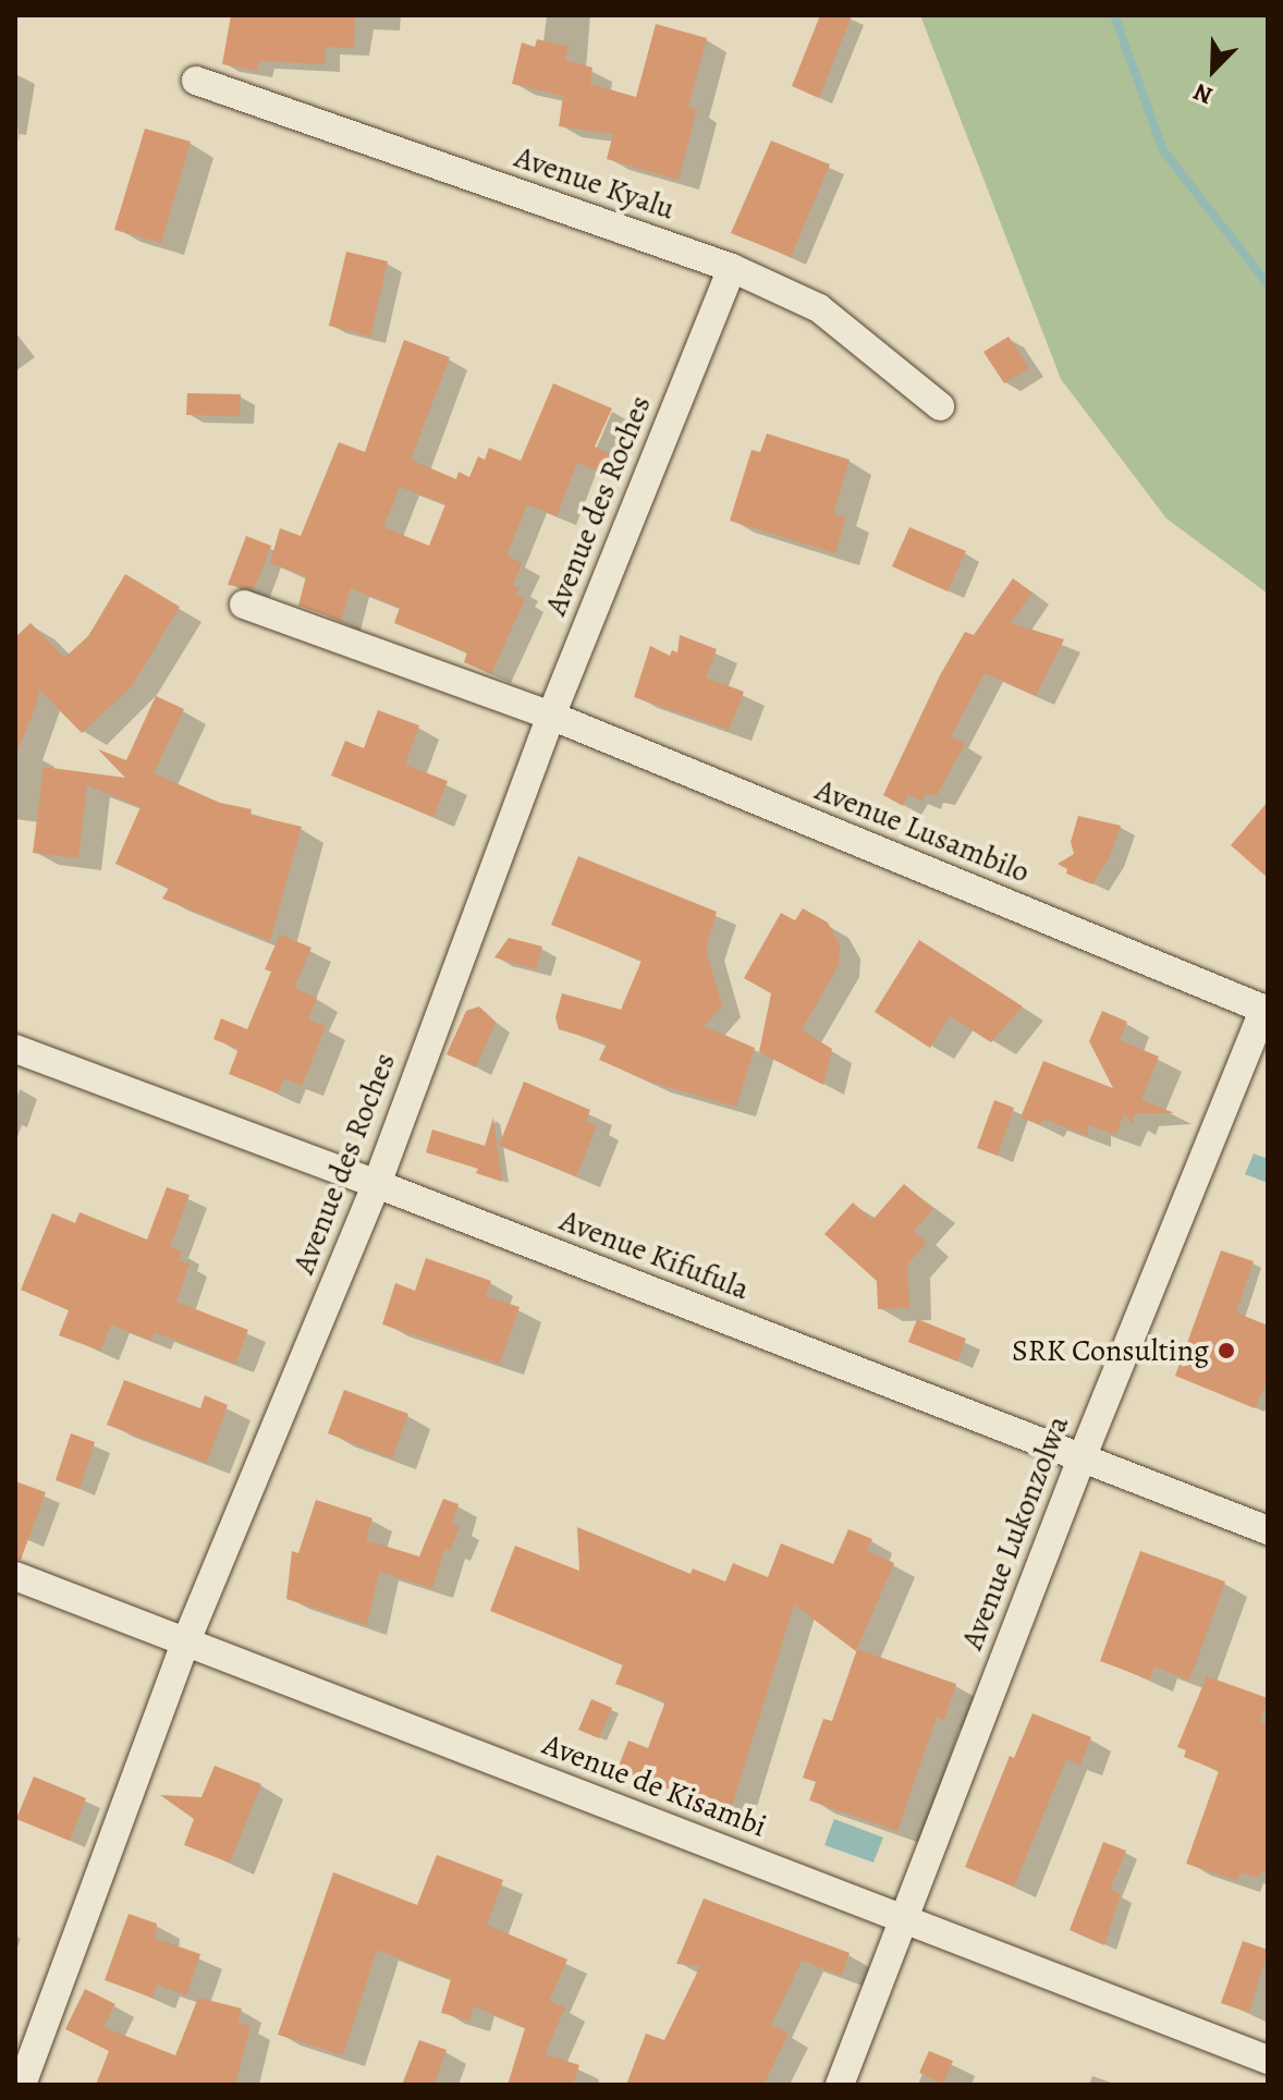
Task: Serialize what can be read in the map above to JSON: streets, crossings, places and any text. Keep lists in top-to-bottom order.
{
  "streets": {
    "street": [
      "Avenue Kyalu",
      "Avenue des Roches",
      "Avenue Lusambilo",
      "Avenue Kifufula",
      "Avenue Lukonzolwa",
      "Avenue de Kisambi"
    ]
  },
  "crossings": [
    ["Avenue Kyalu", "Avenue des Roches"],
    ["Avenue des Roches", "Avenue Lusambilo"],
    ["Avenue des Roches", "Avenue Kifufula"],
    ["Avenue des Roches", "Avenue de Kisambi"],
    ["Avenue Lusambilo", "Avenue Lukonzolwa"],
    ["Avenue Kifufula", "Avenue Lukonzolwa"],
    ["Avenue Lukonzolwa", "Avenue de Kisambi"]
  ],
  "places": ["SRK Consulting"],
  "north": "bottom left"
}
